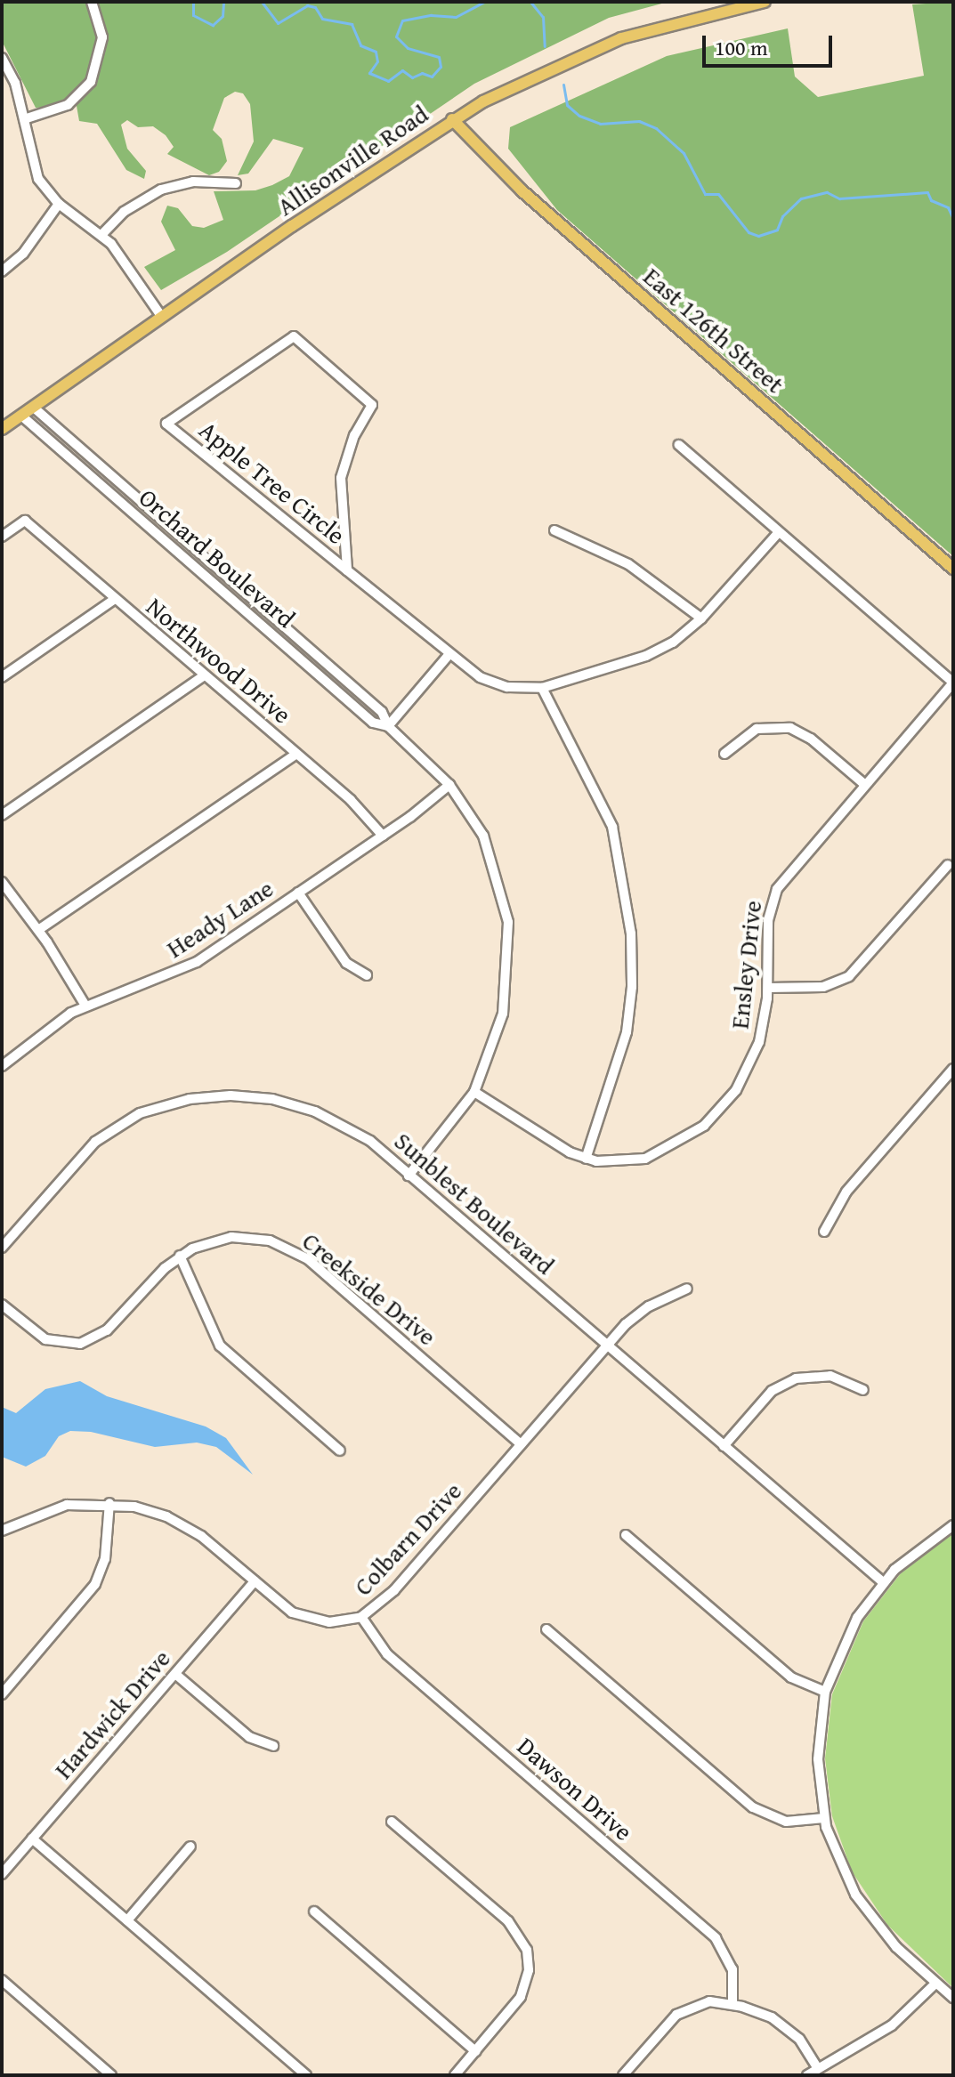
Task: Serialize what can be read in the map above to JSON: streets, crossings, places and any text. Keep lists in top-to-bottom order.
{
  "streets": {
    "main road": ["Allisonville Road", "East 126th Street"],
    "street": [
      "Apple Tree Circle",
      "Orchard Boulevard",
      "Northwood Drive",
      "Heady Lane",
      "Ensley Drive",
      "Sunblest Boulevard",
      "Creekside Drive",
      "Colbarn Drive",
      "Hardwick Drive",
      "Dawson Drive"
    ]
  },
  "crossings": [
    ["Allisonville Road", "East 126th Street"],
    ["Allisonville Road", "Orchard Boulevard"],
    ["Orchard Boulevard", "Heady Lane"],
    ["Orchard Boulevard", "Ensley Drive"],
    ["Orchard Boulevard", "Sunblest Boulevard"],
    ["Northwood Drive", "Heady Lane"],
    ["Sunblest Boulevard", "Colbarn Drive"],
    ["Creekside Drive", "Colbarn Drive"],
    ["Colbarn Drive", "Hardwick Drive"],
    ["Colbarn Drive", "Dawson Drive"]
  ],
  "scale_bar": "100 m"
}
